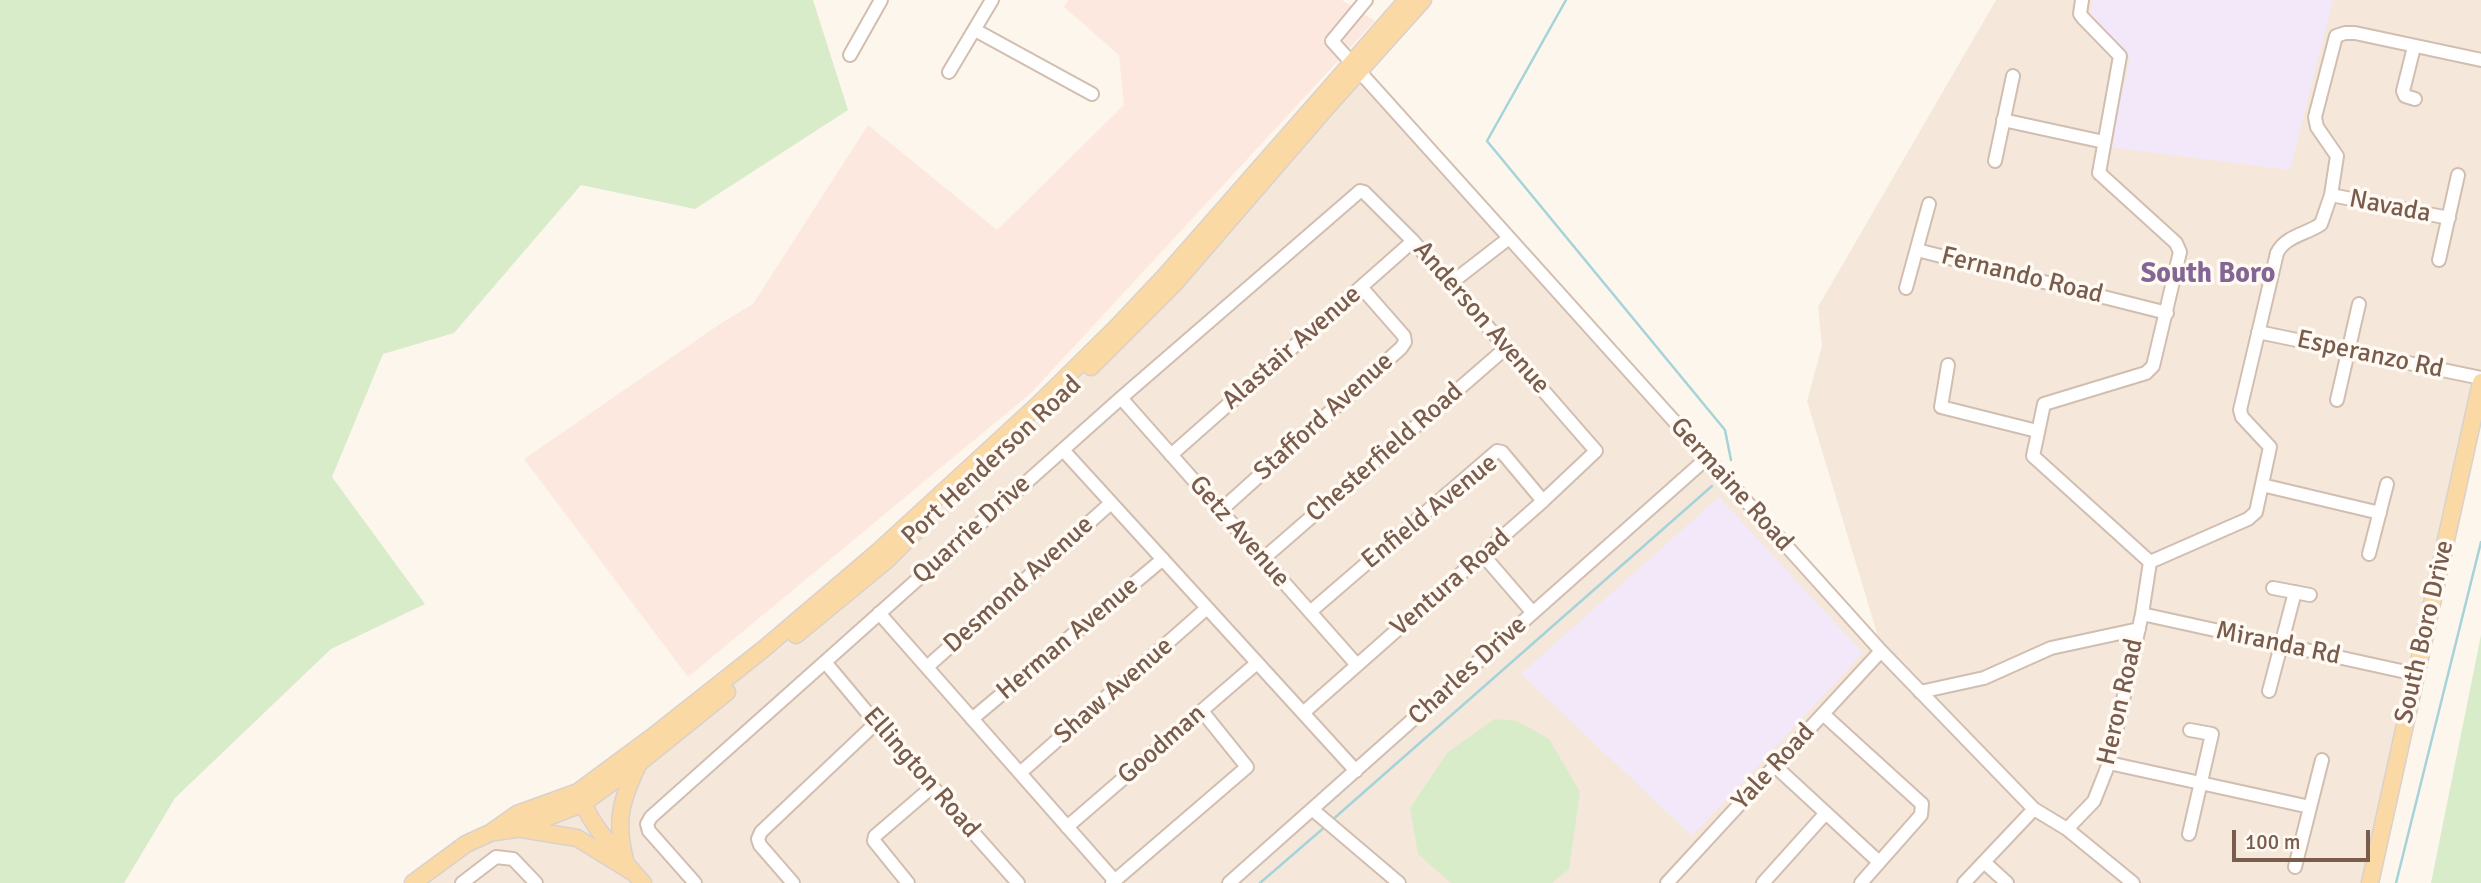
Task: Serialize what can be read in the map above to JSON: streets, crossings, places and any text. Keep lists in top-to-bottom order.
{
  "streets": {
    "main road": ["Port Henderson Road", "South Boro Drive"],
    "street": [
      "Navada",
      "Fernando Road",
      "Anderson Avenue",
      "Alastair Avenue",
      "Esperanzo Rd",
      "Stafford Avenue",
      "Chesterfield Road",
      "Germaine Road",
      "Enfield Avenue",
      "Quarrie Drive",
      "Getz Avenue",
      "Ventura Road",
      "Desmond Avenue",
      "Herman Avenue",
      "Miranda Rd",
      "Charles Drive",
      "Shaw Avenue",
      "Heron Road",
      "Goodman",
      "Yale Road",
      "Ellington Road"
    ]
  },
  "crossings": [
    ["Anderson Avenue", "Alastair Avenue"],
    ["Anderson Avenue", "Chesterfield Road"],
    ["Anderson Avenue", "Quarrie Drive"],
    ["Anderson Avenue", "Ventura Road"],
    ["Alastair Avenue", "Stafford Avenue"],
    ["Alastair Avenue", "Getz Avenue"],
    ["Esperanzo Rd", "South Boro Drive"],
    ["Stafford Avenue", "Getz Avenue"],
    ["Chesterfield Road", "Getz Avenue"],
    ["Port Henderson Road", "Germaine Road"],
    ["Germaine Road", "Charles Drive"],
    ["Germaine Road", "Heron Road"],
    ["Germaine Road", "Yale Road"],
    ["Enfield Avenue", "Getz Avenue"],
    ["Enfield Avenue", "Ventura Road"],
    ["Quarrie Drive", "Getz Avenue"],
    ["Quarrie Drive", "Ellington Road"],
    ["Getz Avenue", "Ventura Road"],
    ["South Boro Drive", "Miranda Rd"],
    ["Miranda Rd", "Heron Road"]
  ],
  "districts": ["South Boro"],
  "scale_bar": "100 m"
}
